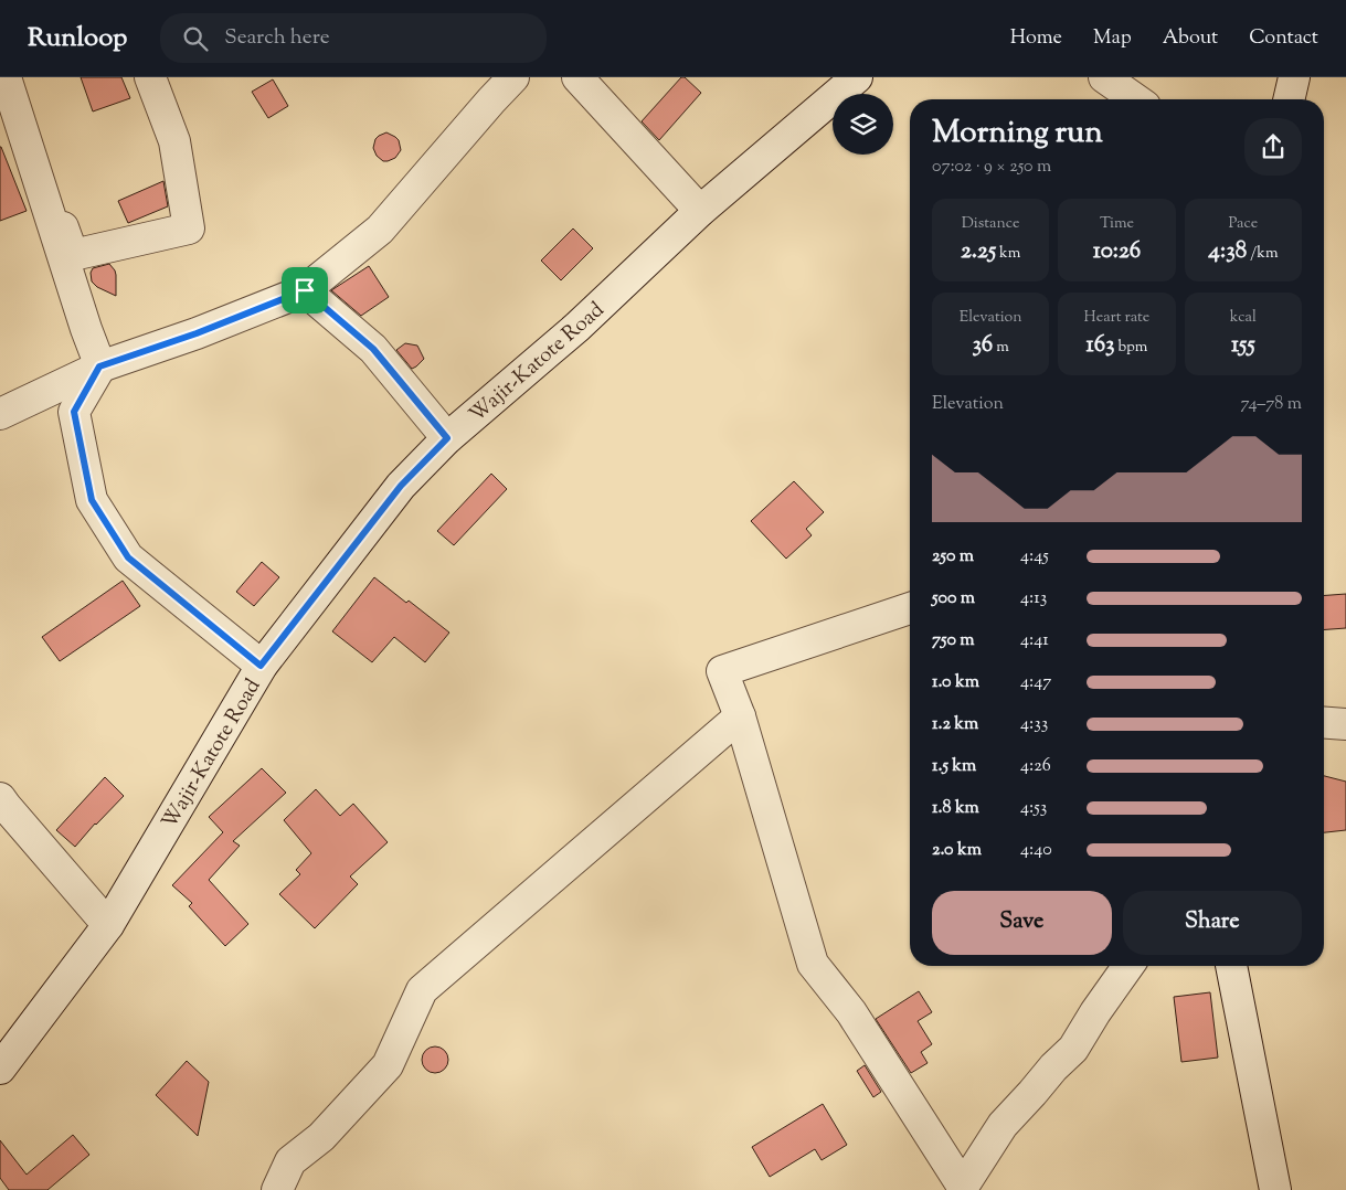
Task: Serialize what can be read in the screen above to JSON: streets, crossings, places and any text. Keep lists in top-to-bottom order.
{
  "streets": {
    "street": ["Wajir-Katote Road"]
  },
  "page": {
    "header": "Runloop",
    "search": "Search here",
    "nav": [
      "Home",
      "Map",
      "About",
      "Contact"
    ],
    "heading": ["Morning run", "07:02 · 9 × 250 m"],
    "stats": [
      ["Distance", "2.25 km"],
      ["Time", "10:26"],
      ["Pace", "4:38 /km"],
      ["Elevation", "36 m"],
      ["Heart rate", "163 bpm"],
      ["kcal", "155"]
    ],
    "chart": ["Elevation", "74–78 m"],
    "list": [
      {
        "name": "250 m",
        "note": "4:45"
      },
      {
        "name": "500 m",
        "note": "4:13"
      },
      {
        "name": "750 m",
        "note": "4:41"
      },
      {
        "name": "1.0 km",
        "note": "4:47"
      },
      {
        "name": "1.2 km",
        "note": "4:33"
      },
      {
        "name": "1.5 km",
        "note": "4:26"
      },
      {
        "name": "1.8 km",
        "note": "4:53"
      },
      {
        "name": "2.0 km",
        "note": "4:40"
      }
    ],
    "buttons": ["Save", "Share"]
  }
}
